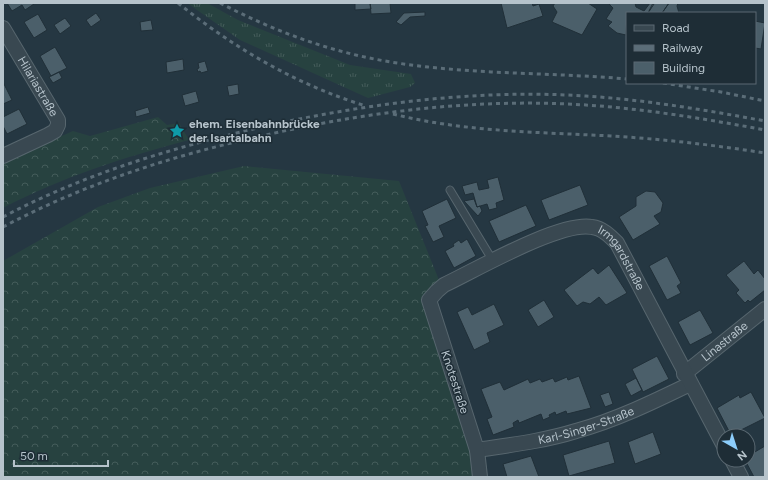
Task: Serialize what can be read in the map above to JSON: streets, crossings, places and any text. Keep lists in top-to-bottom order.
{
  "streets": {
    "street": [
      "Hilariastraße",
      "Irmgardstraße",
      "Linastraße",
      "Knotestraße",
      "Karl-Singer-Straße"
    ]
  },
  "crossings": [
    ["Irmgardstraße", "Linastraße"],
    ["Irmgardstraße", "Knotestraße"],
    ["Irmgardstraße", "Karl-Singer-Straße"],
    ["Linastraße", "Karl-Singer-Straße"],
    ["Knotestraße", "Karl-Singer-Straße"]
  ],
  "places": {
    "place": ["ehem. Eisenbahnbrücke der Isartalbahn"]
  },
  "legend": ["Road", "Railway", "Building"],
  "scale_bar": "50 m",
  "north": "bottom right"
}
